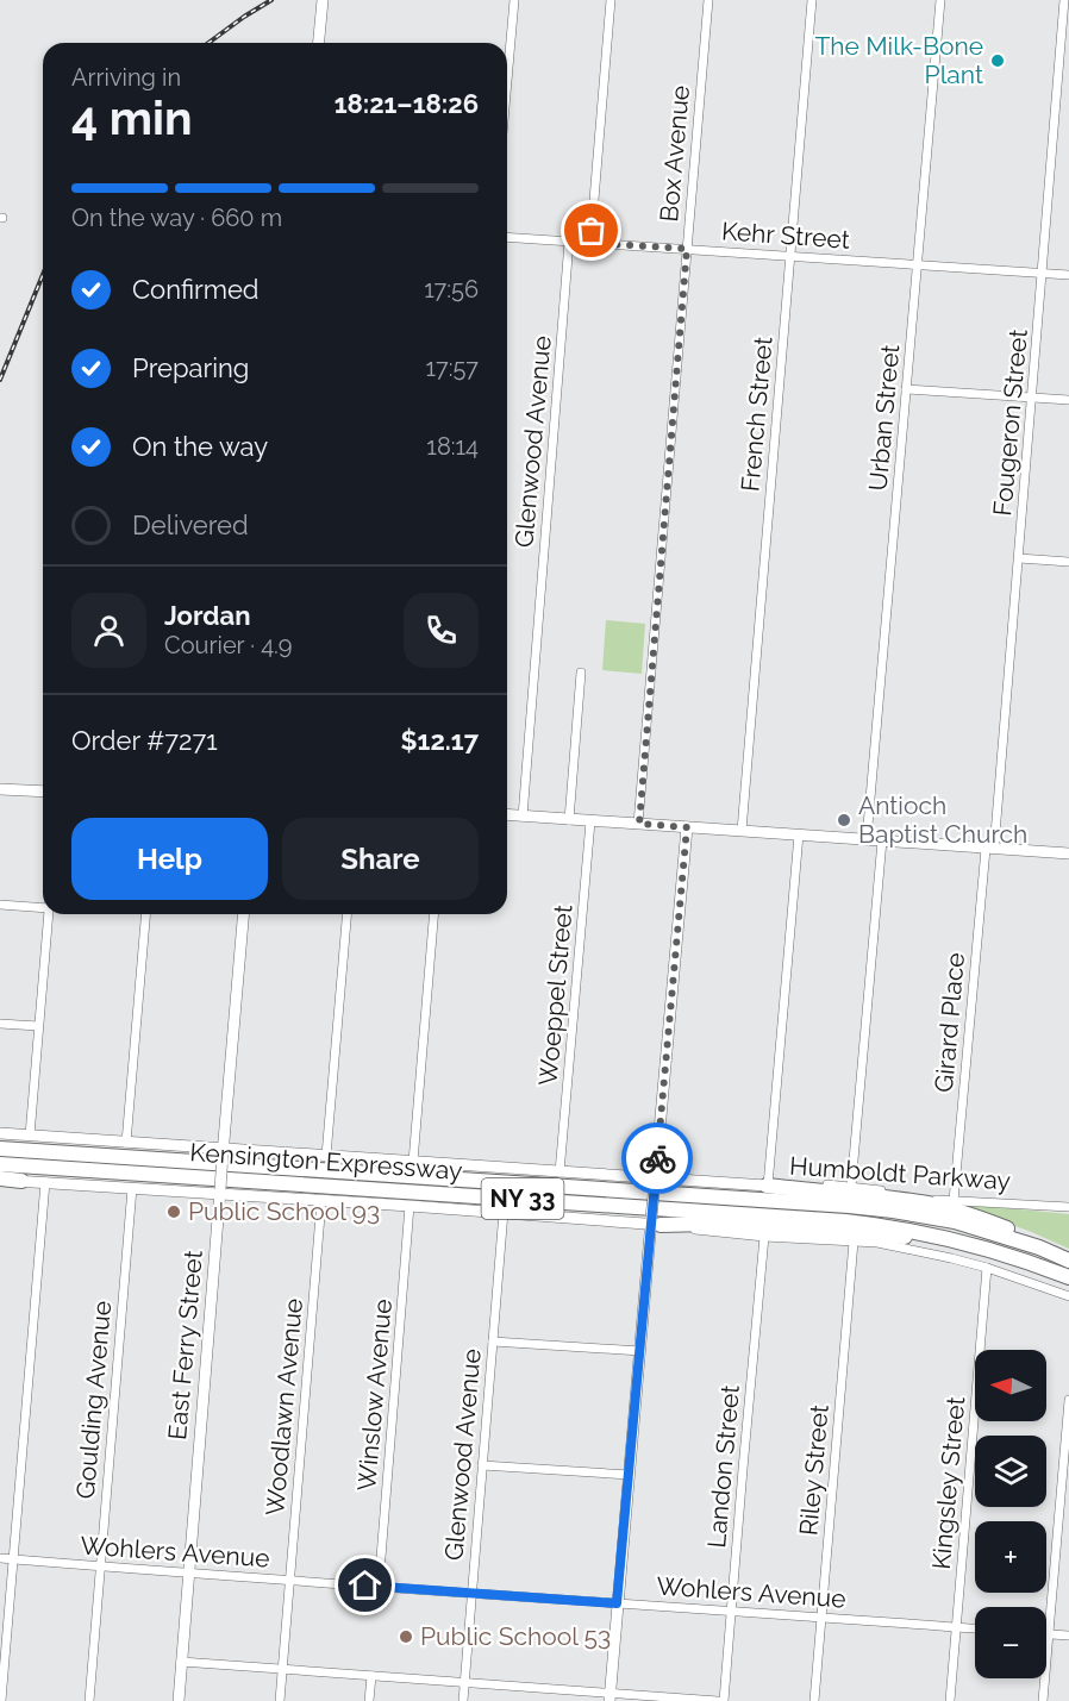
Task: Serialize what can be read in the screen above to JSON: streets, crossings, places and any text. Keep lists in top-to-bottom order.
{
  "streets": {
    "highway": ["Kensington Expressway", "NY 33"],
    "street": [
      "Box Avenue",
      "Kehr Street",
      "French Street",
      "Urban Street",
      "Fougeron Street",
      "Glenwood Avenue",
      "Woeppel Street",
      "Girard Place",
      "Humboldt Parkway",
      "East Ferry Street",
      "Winslow Avenue",
      "Goulding Avenue",
      "Woodlawn Avenue",
      "Landon Street",
      "Riley Street",
      "Kingsley Street",
      "Wohlers Avenue"
    ]
  },
  "crossings": [
    ["Box Avenue", "Kehr Street"],
    ["Kehr Street", "French Street"],
    ["Kehr Street", "Urban Street"],
    ["Kehr Street", "Fougeron Street"],
    ["Kehr Street", "Glenwood Avenue"],
    ["Fougeron Street", "Girard Place"],
    ["Glenwood Avenue", "Wohlers Avenue"],
    ["Woeppel Street", "Humboldt Parkway"],
    ["Girard Place", "Humboldt Parkway"],
    ["Humboldt Parkway", "East Ferry Street"],
    ["East Ferry Street", "Wohlers Avenue"],
    ["Winslow Avenue", "Wohlers Avenue"],
    ["Goulding Avenue", "Wohlers Avenue"],
    ["Woodlawn Avenue", "Wohlers Avenue"],
    ["Landon Street", "Wohlers Avenue"],
    ["Riley Street", "Wohlers Avenue"],
    ["Kingsley Street", "Wohlers Avenue"]
  ],
  "places": [
    "The Milk-Bone Plant",
    "Antioch Baptist Church",
    "Public School 93",
    "Public School 53"
  ],
  "north": "left",
  "page": {
    "heading": ["4 min", "Arriving in", "18:21–18:26"],
    "panel": [
      "Jordan",
      "Courier · 4.9",
      "Order #7271",
      "$12.17"
    ],
    "bar": "On the way · 660 m",
    "list": [
      ["Confirmed", "17:56"],
      ["Preparing", "17:57"],
      ["On the way", "18:14"],
      "Delivered"
    ],
    "buttons": ["Help", "Share"],
    "map_buttons": ["+", "−"]
  }
}
